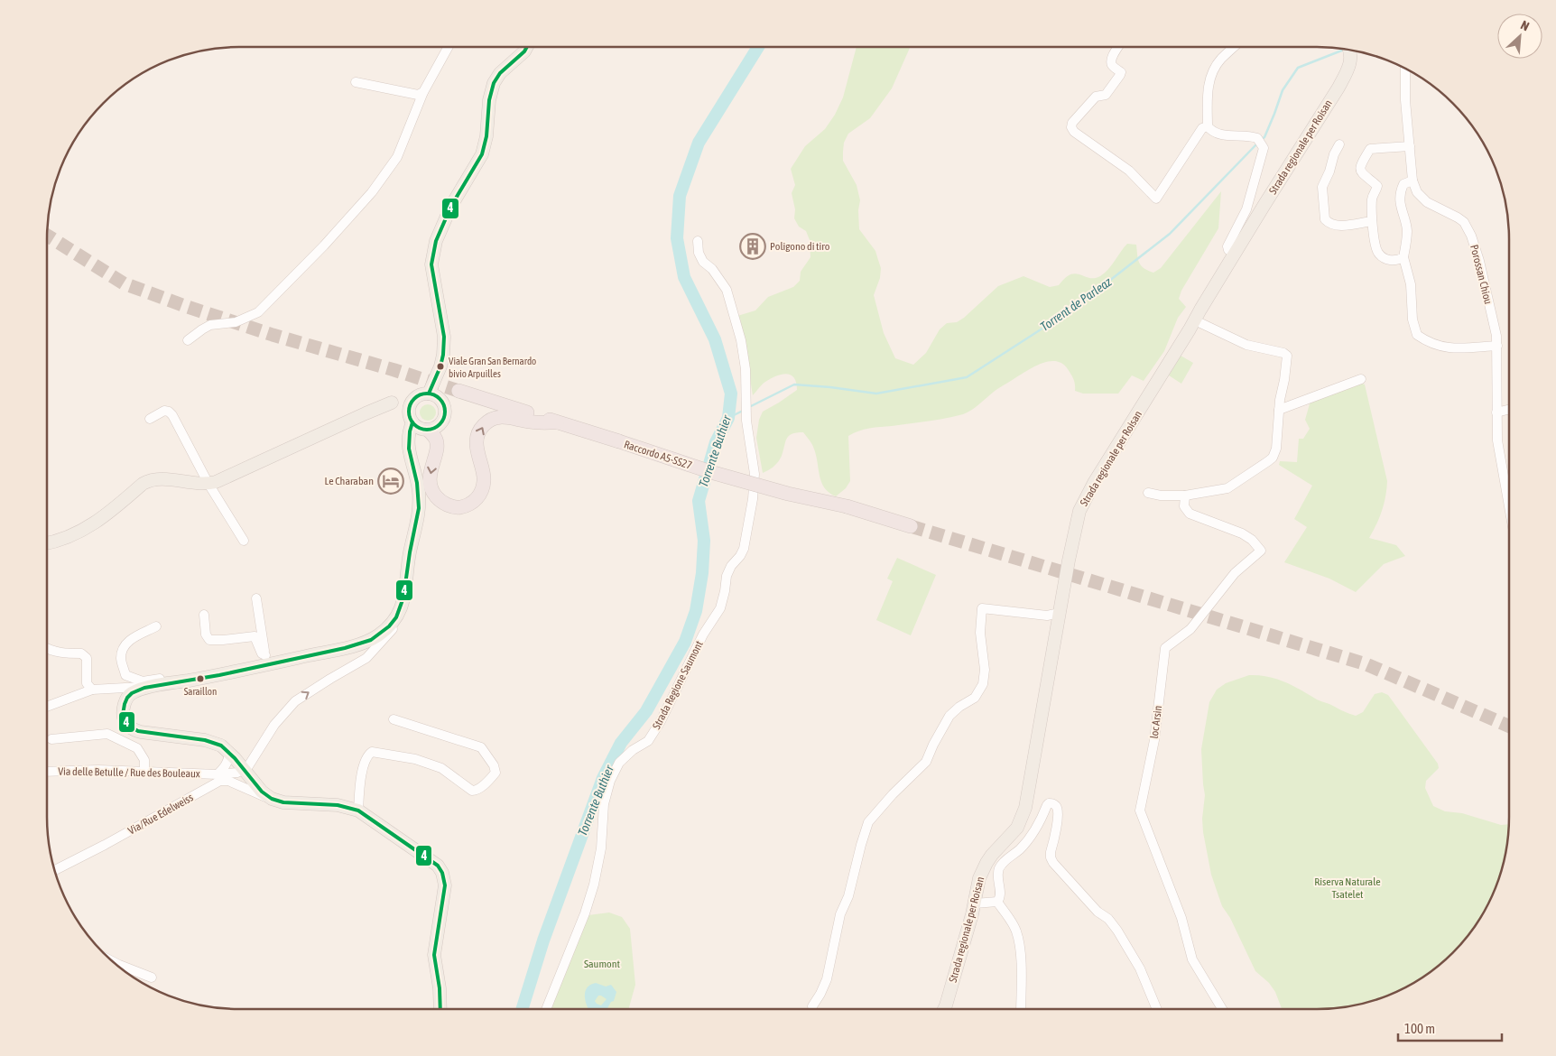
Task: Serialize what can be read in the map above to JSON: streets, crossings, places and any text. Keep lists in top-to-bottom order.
{
  "streets": {
    "highway": ["Raccordo A5-SS27"],
    "main road": ["Strada regionale per Roisan"],
    "street": [
      "Porossan Chiou",
      "Strada Regione Saumont",
      "loc Arsin",
      "Via delle Betulle / Rue des Bouleaux",
      "Via/Rue Edelweiss"
    ]
  },
  "water": ["Torrent de Parleaz", "Torrente Buthier"],
  "parks": ["Riserva Naturale Tsatelet", "Saumont"],
  "places": {
    "building": ["Poligono di tiro"],
    "other": ["Viale Gran San Bernardo bivio Arpuilles", "Saraillon"],
    "hotel": ["Le Charaban"]
  },
  "lines": ["transit line 4"],
  "scale_bar": "100 m",
  "north": "top right"
}
